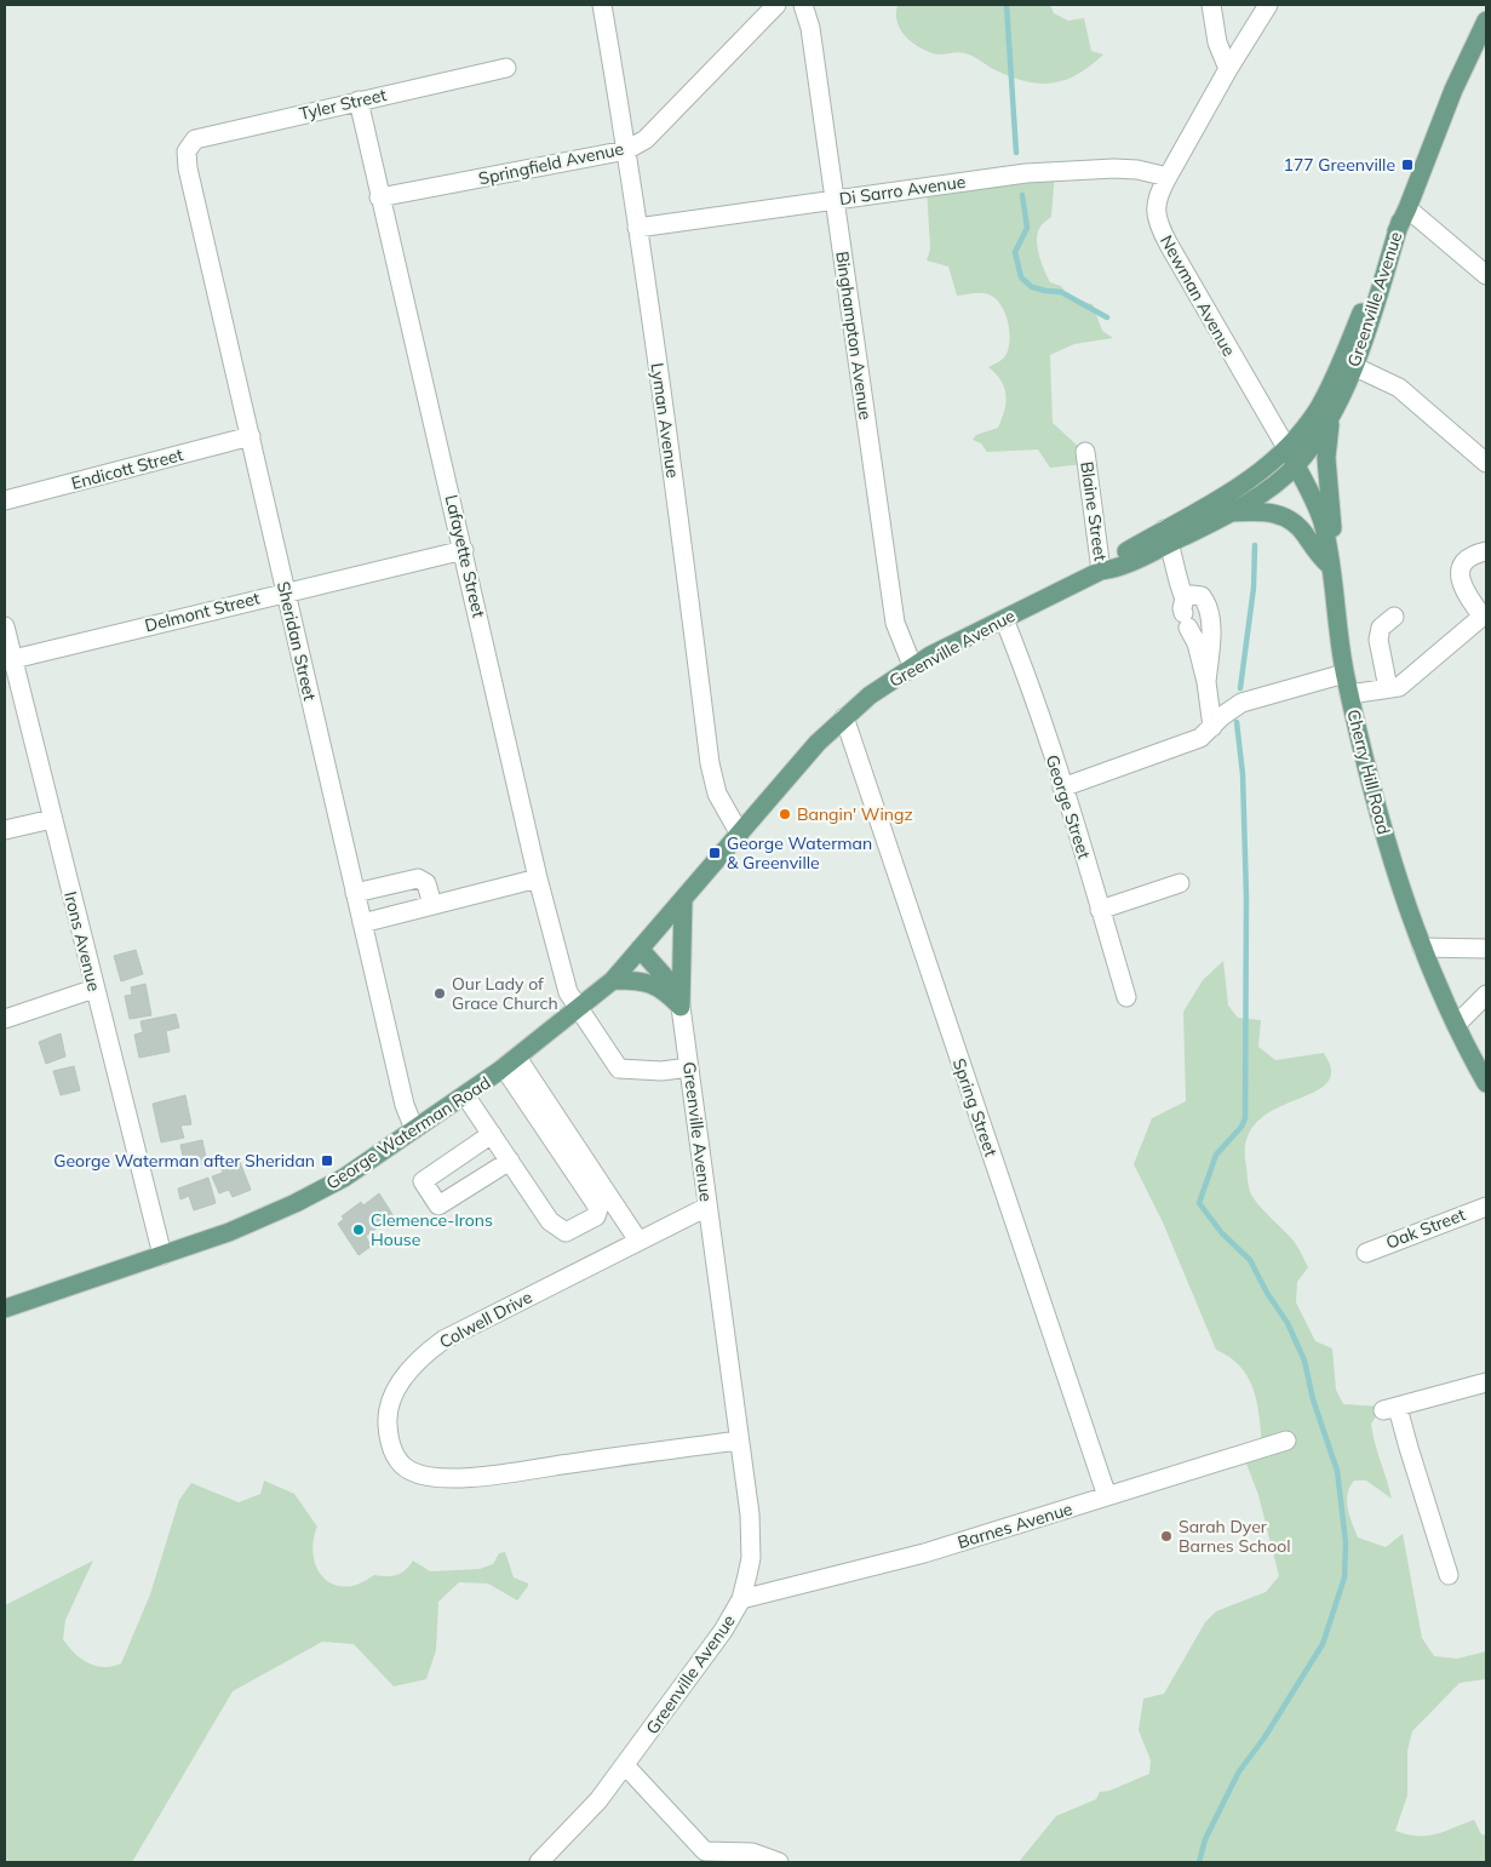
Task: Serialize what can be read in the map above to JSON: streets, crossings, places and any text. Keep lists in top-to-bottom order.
{
  "streets": {
    "main road": ["Greenville Avenue", "Cherry Hill Road", "George Waterman Road"],
    "street": [
      "Tyler Street",
      "Springfield Avenue",
      "Di Sarro Avenue",
      "Newman Avenue",
      "Binghampton Avenue",
      "Lyman Avenue",
      "Endicott Street",
      "Blaine Street",
      "Lafayette Street",
      "Delmont Street",
      "Sheridan Street",
      "George Street",
      "Irons Avenue",
      "Spring Street",
      "Oak Street",
      "Colwell Drive",
      "Barnes Avenue"
    ]
  },
  "crossings": [
    ["Tyler Street", "Lafayette Street"],
    ["Tyler Street", "Sheridan Street"],
    ["Springfield Avenue", "Lyman Avenue"],
    ["Springfield Avenue", "Lafayette Street"],
    ["Di Sarro Avenue", "Newman Avenue"],
    ["Di Sarro Avenue", "Binghampton Avenue"],
    ["Di Sarro Avenue", "Lyman Avenue"],
    ["Newman Avenue", "Greenville Avenue"],
    ["Newman Avenue", "Cherry Hill Road"],
    ["Greenville Avenue", "Binghampton Avenue"],
    ["Greenville Avenue", "Lyman Avenue"],
    ["Greenville Avenue", "Blaine Street"],
    ["Greenville Avenue", "Lafayette Street"],
    ["Greenville Avenue", "Cherry Hill Road"],
    ["Greenville Avenue", "George Street"],
    ["Greenville Avenue", "Spring Street"],
    ["Greenville Avenue", "George Waterman Road"],
    ["Greenville Avenue", "Colwell Drive"],
    ["Greenville Avenue", "Barnes Avenue"],
    ["Endicott Street", "Sheridan Street"],
    ["Lafayette Street", "Delmont Street"],
    ["Lafayette Street", "George Waterman Road"],
    ["Delmont Street", "Sheridan Street"],
    ["Delmont Street", "Irons Avenue"],
    ["Sheridan Street", "George Waterman Road"],
    ["Irons Avenue", "George Waterman Road"],
    ["Spring Street", "Barnes Avenue"]
  ],
  "places": {
    "transit": ["177 Greenville", "George Waterman & Greenville", "George Waterman after Sheridan"],
    "other": [
      "Bangin' Wingz",
      "Our Lady of Grace Church",
      "Clemence-Irons House",
      "Sarah Dyer Barnes School"
    ]
  }
}
